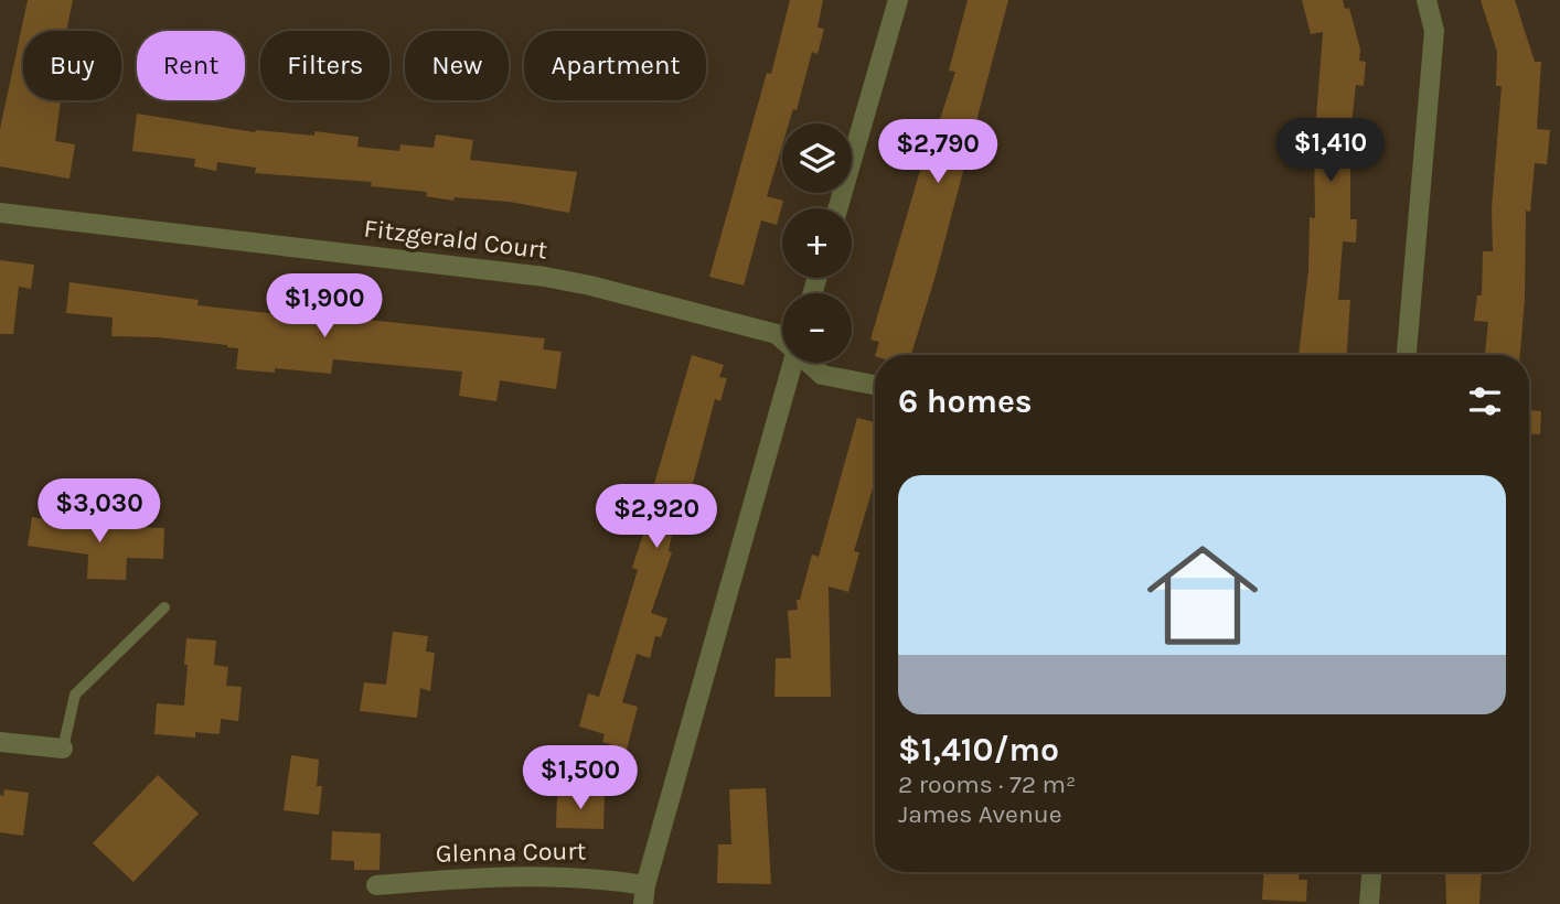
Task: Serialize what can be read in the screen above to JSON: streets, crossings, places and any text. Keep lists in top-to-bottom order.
{
  "streets": {
    "street": ["Fitzgerald Court", "Glenna Court"]
  },
  "page": {
    "chip": [
      "Buy",
      "Rent",
      "Filters",
      "New",
      "Apartment"
    ],
    "price": [
      "$1,410",
      "$2,790",
      "$1,900",
      "$3,030",
      "$2,920",
      "$1,500"
    ],
    "map_buttons": ["+", "−"],
    "heading": "6 homes",
    "list": [
      {
        "name": "$1,410/mo",
        "note": "2 rooms · 72 m² · James Avenue"
      }
    ]
  }
}
